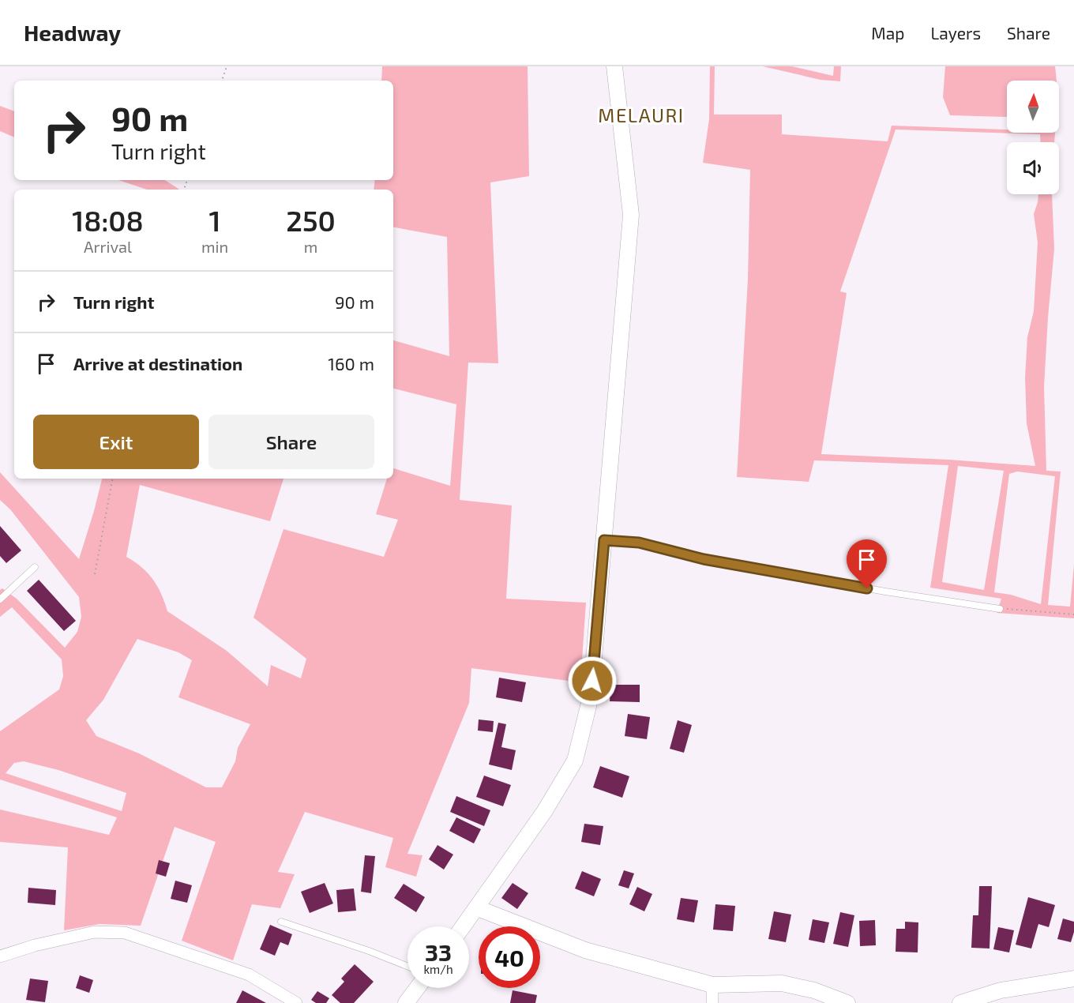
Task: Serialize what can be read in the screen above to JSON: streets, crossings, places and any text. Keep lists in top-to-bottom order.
{
  "districts": ["MELAURI"],
  "north": "top",
  "page": {
    "header": "Headway",
    "nav": ["Map", "Layers", "Share"],
    "turn": ["90 m", "Turn right"],
    "eta": [
      "18:08",
      "Arrival",
      "1",
      "min",
      "250",
      "m"
    ],
    "list": [
      {
        "name": "Turn right",
        "value": "90 m"
      },
      {
        "name": "Arrive at destination",
        "value": "160 m"
      }
    ],
    "buttons": ["Exit", "Share"],
    "speed": "33 km/h",
    "limit": "40"
  }
}
